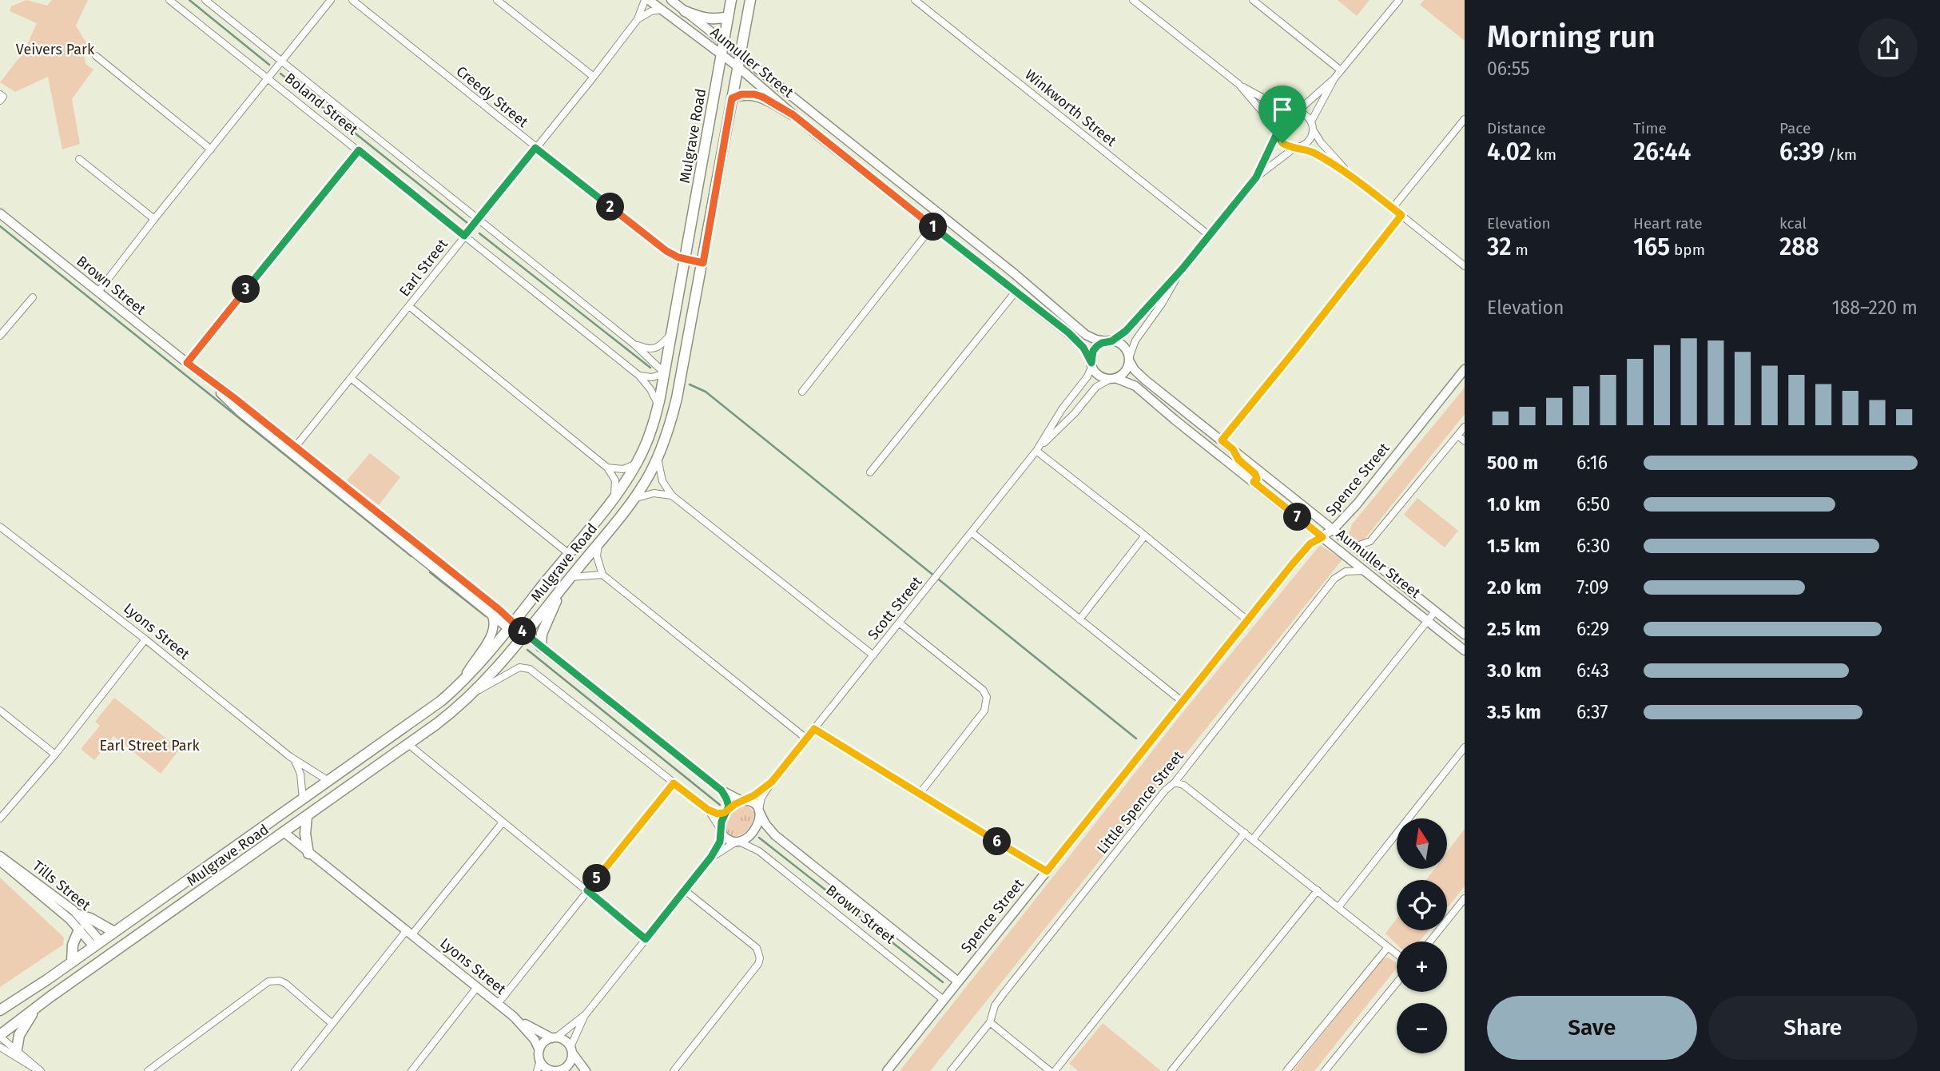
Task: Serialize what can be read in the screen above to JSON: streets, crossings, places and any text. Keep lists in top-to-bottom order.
{
  "streets": {
    "main road": ["Mulgrave Road", "Brown Street"],
    "street": [
      "Aumuller Street",
      "Creedy Street",
      "Boland Street",
      "Winkworth Street",
      "Earl Street",
      "Spence Street",
      "Scott Street",
      "Lyons Street",
      "Little Spence Street",
      "Tills Street"
    ]
  },
  "crossings": [
    ["Aumuller Street", "Mulgrave Road"],
    ["Aumuller Street", "Spence Street"],
    ["Aumuller Street", "Scott Street"],
    ["Aumuller Street", "Little Spence Street"],
    ["Creedy Street", "Mulgrave Road"],
    ["Creedy Street", "Earl Street"],
    ["Boland Street", "Mulgrave Road"],
    ["Boland Street", "Earl Street"],
    ["Mulgrave Road", "Brown Street"],
    ["Mulgrave Road", "Lyons Street"],
    ["Mulgrave Road", "Tills Street"],
    ["Earl Street", "Brown Street"],
    ["Brown Street", "Spence Street"],
    ["Brown Street", "Scott Street"]
  ],
  "parks": ["Veivers Park", "Earl Street Park"],
  "north": "top",
  "page": {
    "heading": ["Morning run", "06:55"],
    "stats": [
      ["Distance", "4.02 km"],
      ["Time", "26:44"],
      ["Pace", "6:39 /km"],
      ["Elevation", "32 m"],
      ["Heart rate", "165 bpm"],
      ["kcal", "288"]
    ],
    "pins": [
      "2",
      "1",
      "3",
      "7",
      "4",
      "6",
      "5"
    ],
    "chart": ["Elevation", "188–220 m"],
    "list": [
      {
        "name": "500 m",
        "note": "6:16"
      },
      {
        "name": "1.0 km",
        "note": "6:50"
      },
      {
        "name": "1.5 km",
        "note": "6:30"
      },
      {
        "name": "2.0 km",
        "note": "7:09"
      },
      {
        "name": "2.5 km",
        "note": "6:29"
      },
      {
        "name": "3.0 km",
        "note": "6:43"
      },
      {
        "name": "3.5 km",
        "note": "6:37"
      }
    ],
    "map_buttons": ["+", "−"],
    "buttons": ["Save", "Share"]
  }
}
